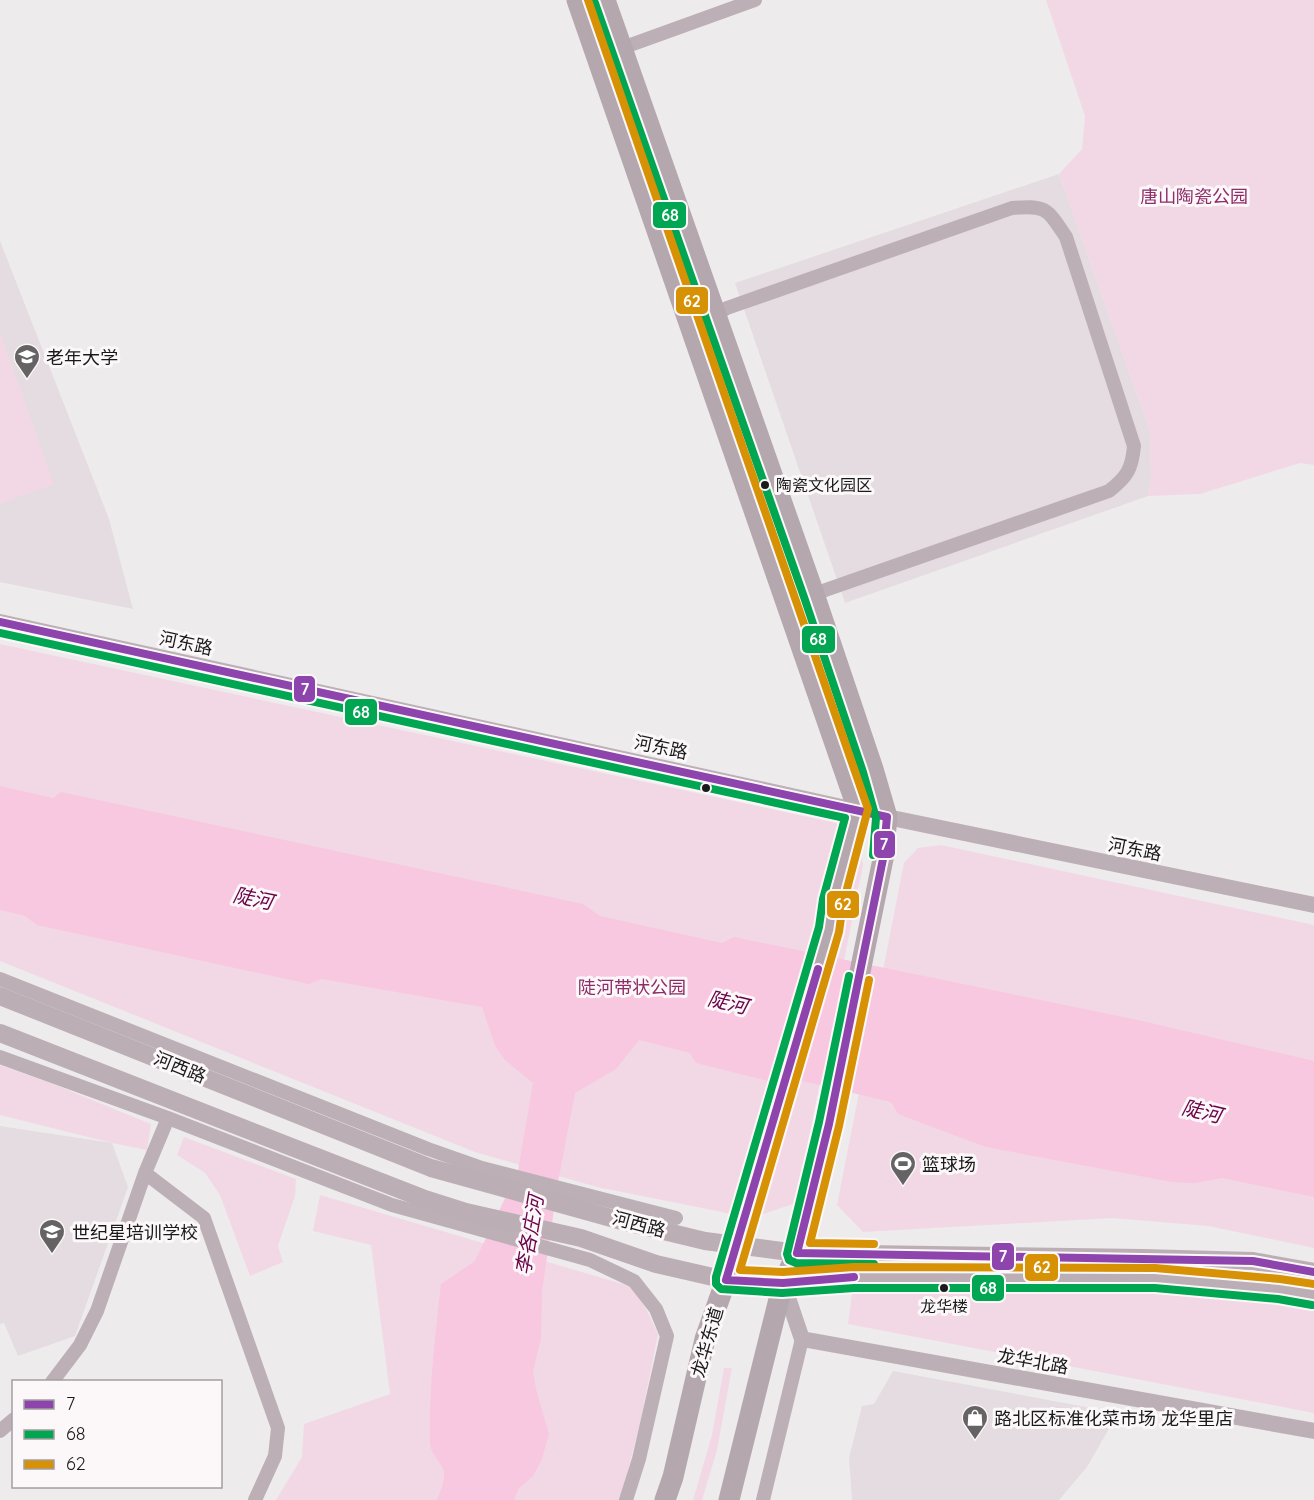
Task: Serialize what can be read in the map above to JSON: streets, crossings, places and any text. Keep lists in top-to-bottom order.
{
  "streets": {
    "main road": ["河西路", "龙华东道"],
    "street": ["河东路", "龙华北路"]
  },
  "crossings": [
    ["河东路", "龙华东道"],
    ["河西路", "龙华东道"]
  ],
  "water": ["陡河", "李各庄河"],
  "parks": ["唐山陶瓷公园", "陡河带状公园"],
  "places": {
    "school or university": ["老年大学", "世纪星培训学校"],
    "other": ["陶瓷文化园区", "龙华楼"],
    "sports": ["篮球场"],
    "shop": ["路北区标准化菜市场 龙华里店"]
  },
  "lines": ["transit line 62", "transit line 68", "transit line 7"],
  "legend": ["7", "68", "62"]
}
